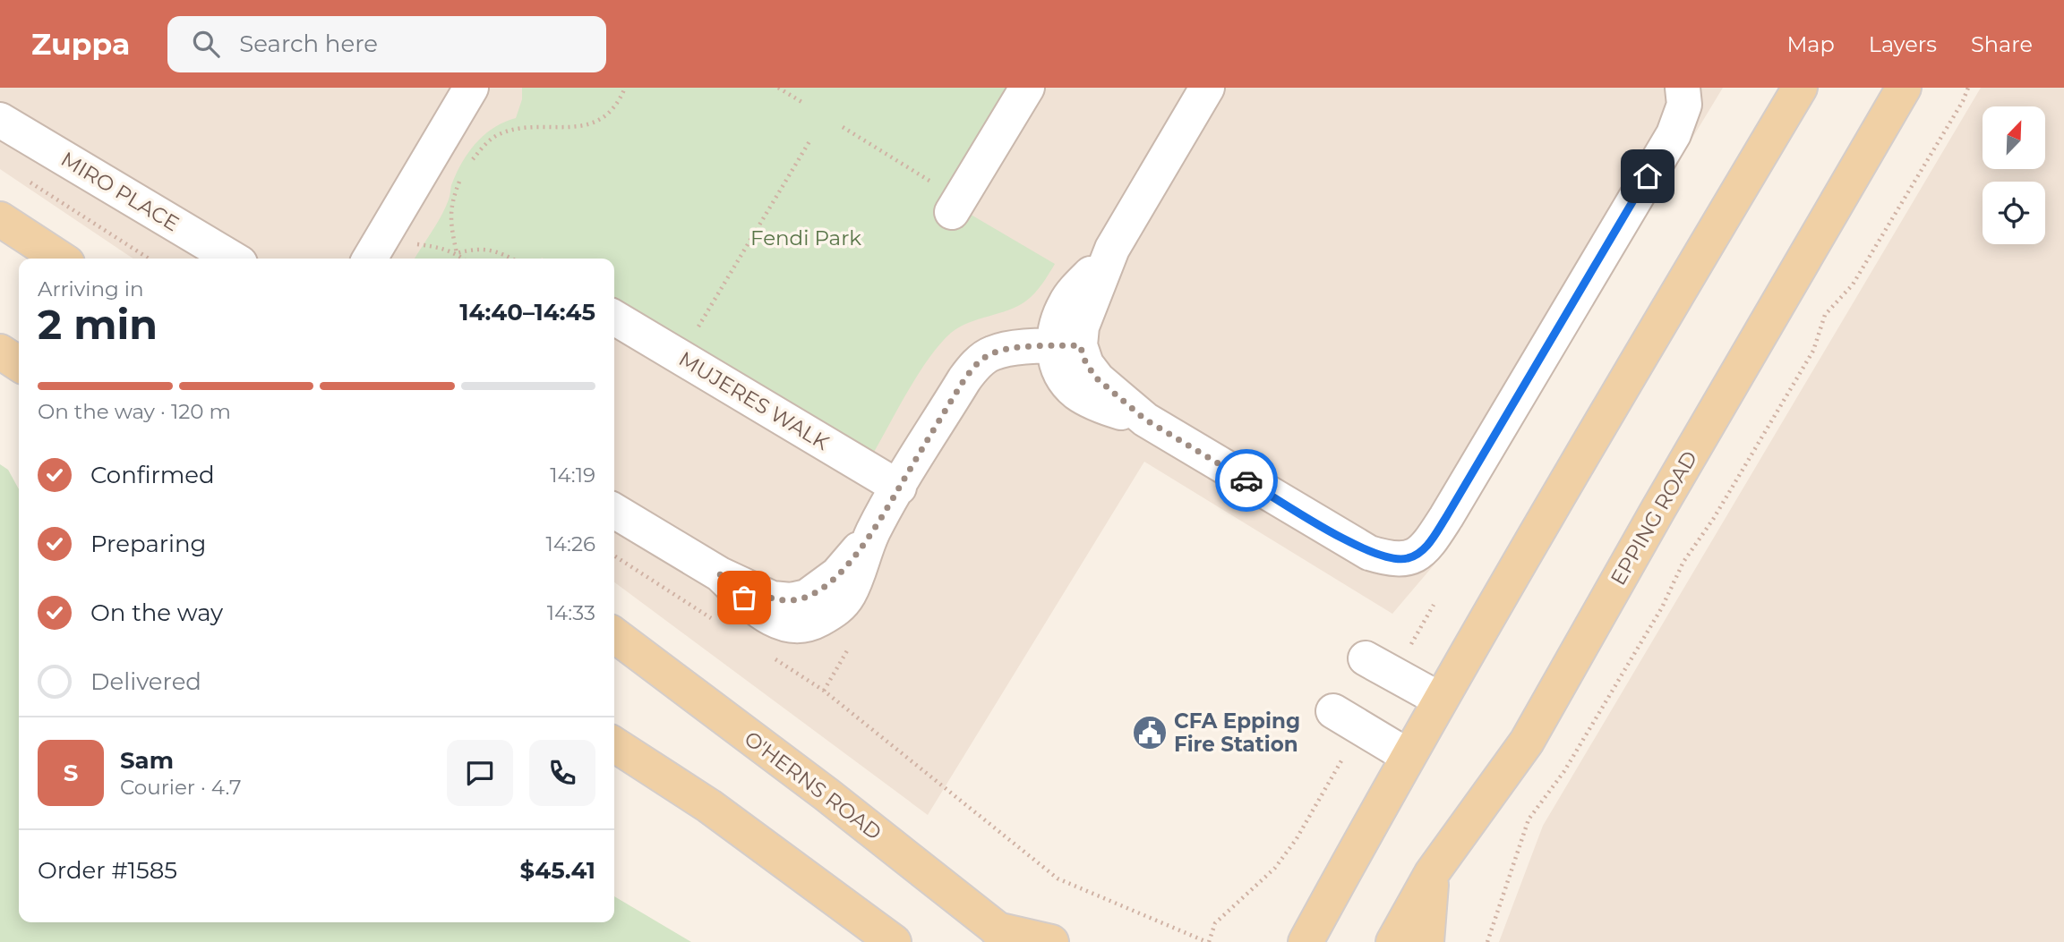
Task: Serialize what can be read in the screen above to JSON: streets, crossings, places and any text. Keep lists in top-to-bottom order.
{
  "streets": {
    "main road": ["EPPING ROAD", "O'HERNS ROAD"],
    "street": ["MIRO PLACE", "MUJERES WALK"]
  },
  "parks": ["Fendi Park"],
  "places": {
    "public building": ["CFA Epping Fire Station"]
  },
  "north": "top right",
  "page": {
    "header": "Zuppa",
    "search": "Search here",
    "nav": ["Map", "Layers", "Share"],
    "heading": ["2 min", "Arriving in", "14:40–14:45"],
    "panel": [
      "Sam",
      "Courier · 4.7",
      "Order #1585",
      "$45.41"
    ],
    "bar": "On the way · 120 m",
    "list": [
      ["Confirmed", "14:19"],
      ["Preparing", "14:26"],
      ["On the way", "14:33"],
      "Delivered"
    ],
    "round": "S"
  }
}
